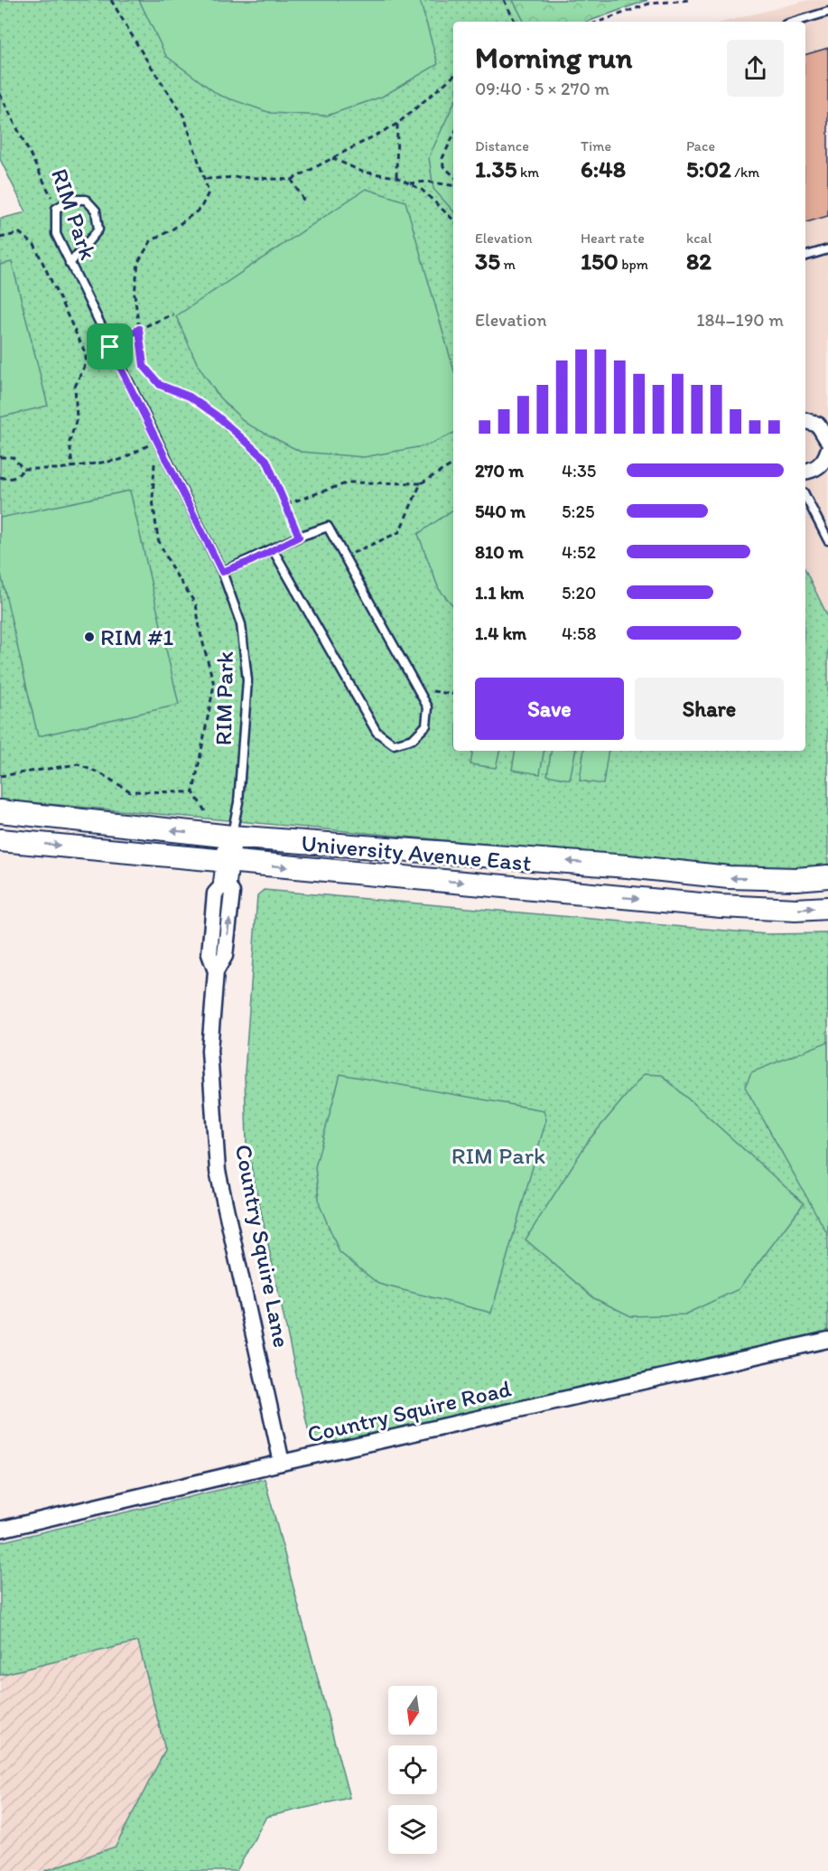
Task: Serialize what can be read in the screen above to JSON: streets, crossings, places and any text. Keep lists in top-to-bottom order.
{
  "streets": {
    "main road": ["University Avenue East", "Country Squire Lane"],
    "street": ["Country Squire Road"],
    "lane": ["RIM Park"]
  },
  "crossings": [
    ["RIM Park", "University Avenue East"],
    ["RIM Park", "Country Squire Lane"],
    ["University Avenue East", "Country Squire Lane"],
    ["Country Squire Lane", "Country Squire Road"]
  ],
  "parks": ["RIM Park"],
  "places": ["RIM #1"],
  "north": "bottom",
  "page": {
    "heading": ["Morning run", "09:40 · 5 × 270 m"],
    "stats": [
      ["Distance", "1.35 km"],
      ["Time", "6:48"],
      ["Pace", "5:02 /km"],
      ["Elevation", "35 m"],
      ["Heart rate", "150 bpm"],
      ["kcal", "82"]
    ],
    "chart": ["Elevation", "184–190 m"],
    "list": [
      {
        "name": "270 m",
        "note": "4:35"
      },
      {
        "name": "540 m",
        "note": "5:25"
      },
      {
        "name": "810 m",
        "note": "4:52"
      },
      {
        "name": "1.1 km",
        "note": "5:20"
      },
      {
        "name": "1.4 km",
        "note": "4:58"
      }
    ],
    "buttons": ["Save", "Share"]
  }
}
